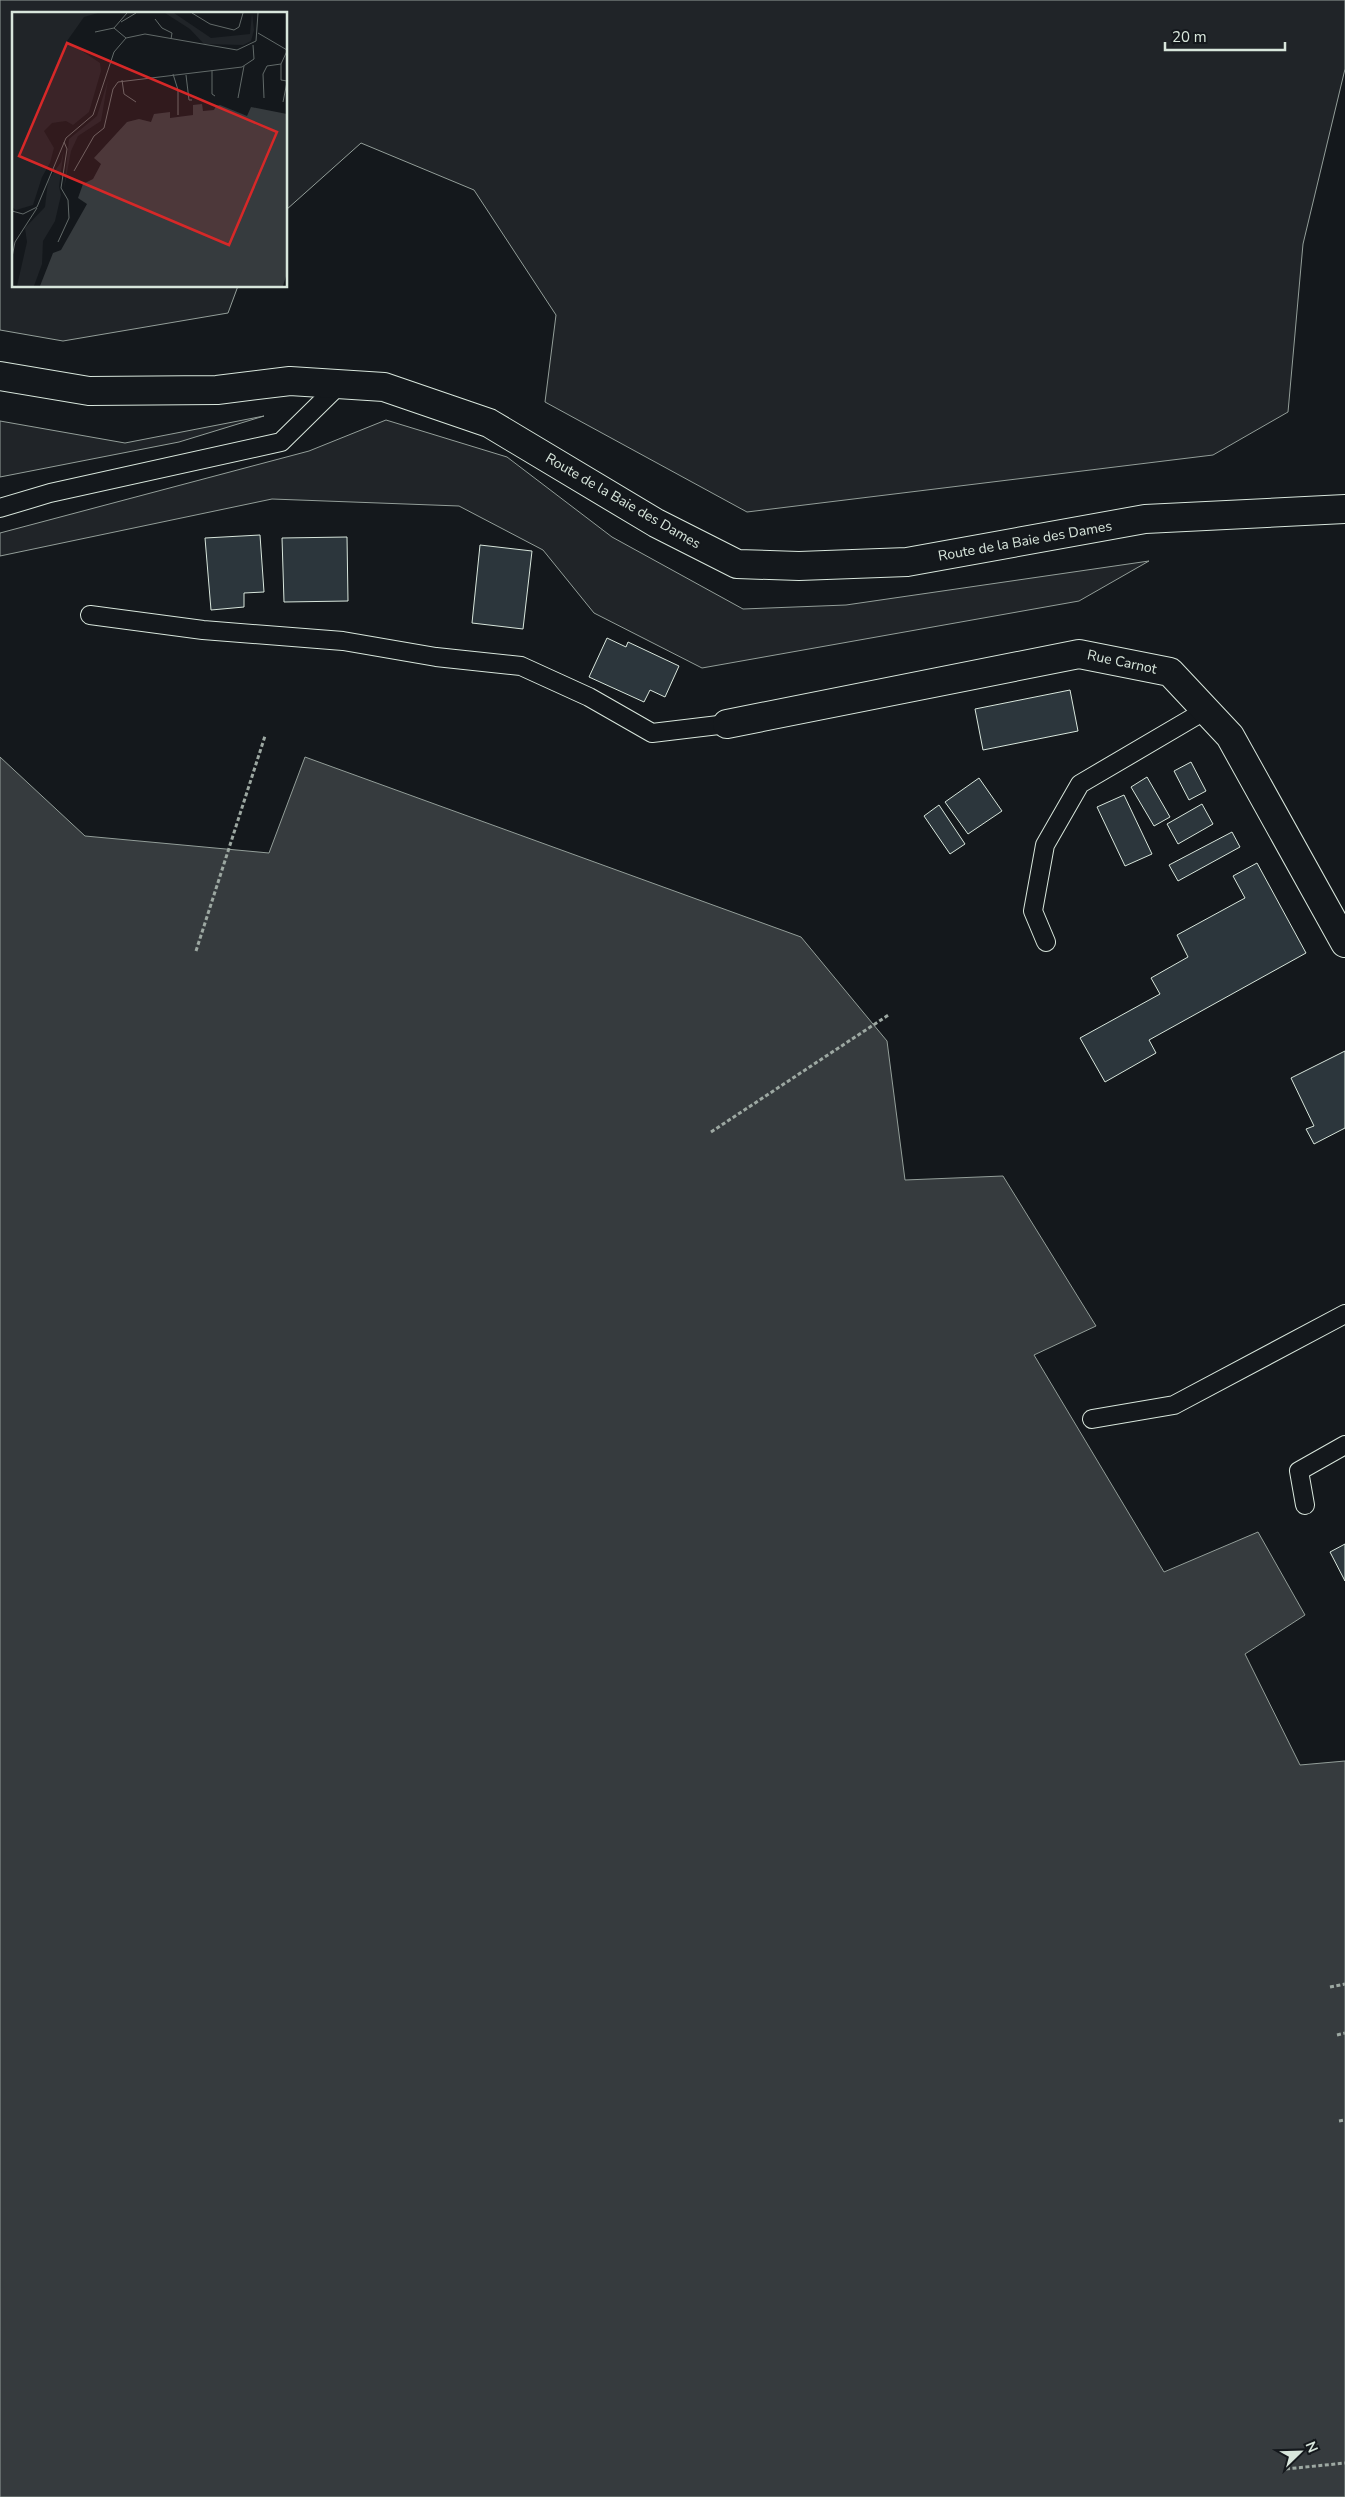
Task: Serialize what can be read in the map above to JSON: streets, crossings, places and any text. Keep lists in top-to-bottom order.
{
  "streets": {
    "main road": ["Route de la Baie des Dames", "Rue Carnot"]
  },
  "scale_bar": "20 m",
  "north": "top right"
}
